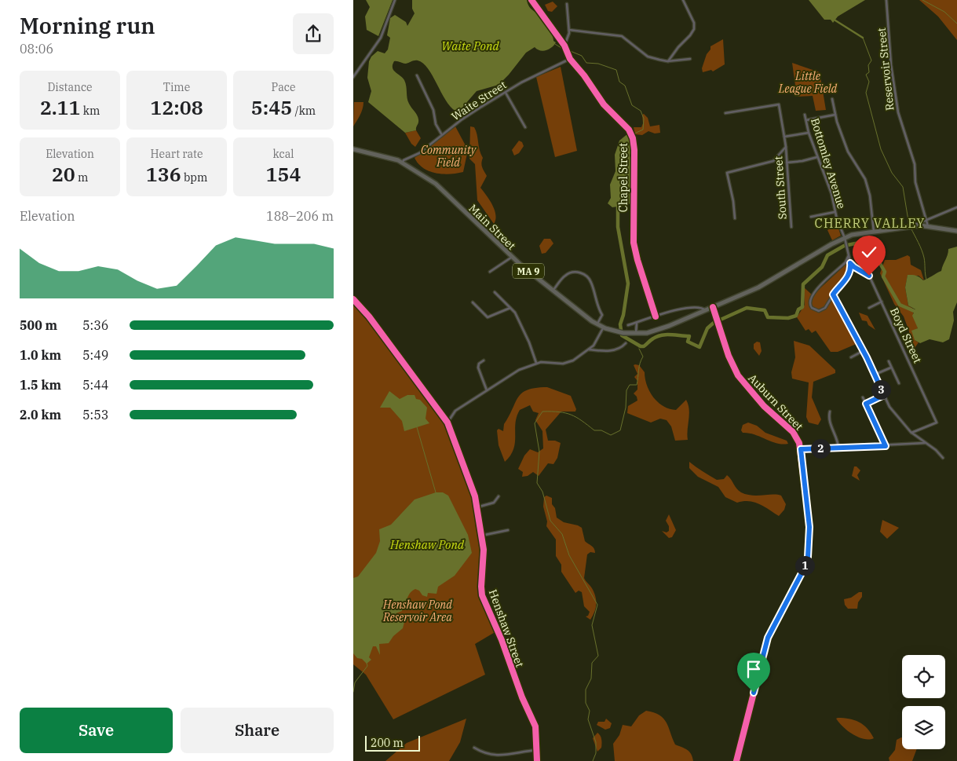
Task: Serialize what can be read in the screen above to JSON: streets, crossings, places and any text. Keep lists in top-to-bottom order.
{
  "streets": {
    "highway": ["Main Street", "MA 9"],
    "street": [
      "Reservoir Street",
      "Waite Street",
      "Bottomley Avenue",
      "Chapel Street",
      "South Street",
      "Boyd Street",
      "Auburn Street",
      "Henshaw Street"
    ]
  },
  "crossings": [
    ["Reservoir Street", "Main Street"],
    ["Waite Street", "Chapel Street"],
    ["Waite Street", "Main Street"],
    ["Bottomley Avenue", "Main Street"],
    ["Bottomley Avenue", "Boyd Street"],
    ["Main Street", "Auburn Street"]
  ],
  "districts": ["CHERRY VALLEY"],
  "water": ["Waite Pond", "Henshaw Pond"],
  "parks": ["Little League Field", "Community Field", "Henshaw Pond Reservoir Area"],
  "scale_bar": "200 m",
  "page": {
    "heading": ["Morning run", "08:06"],
    "stats": [
      ["Distance", "2.11 km"],
      ["Time", "12:08"],
      ["Pace", "5:45 /km"],
      ["Elevation", "20 m"],
      ["Heart rate", "136 bpm"],
      ["kcal", "154"]
    ],
    "chart": ["Elevation", "188–206 m"],
    "list": [
      {
        "name": "500 m",
        "note": "5:36"
      },
      {
        "name": "1.0 km",
        "note": "5:49"
      },
      {
        "name": "1.5 km",
        "note": "5:44"
      },
      {
        "name": "2.0 km",
        "note": "5:53"
      }
    ],
    "pins": ["3", "2", "1"],
    "buttons": ["Save", "Share"],
    "scale": "200 m"
  }
}
